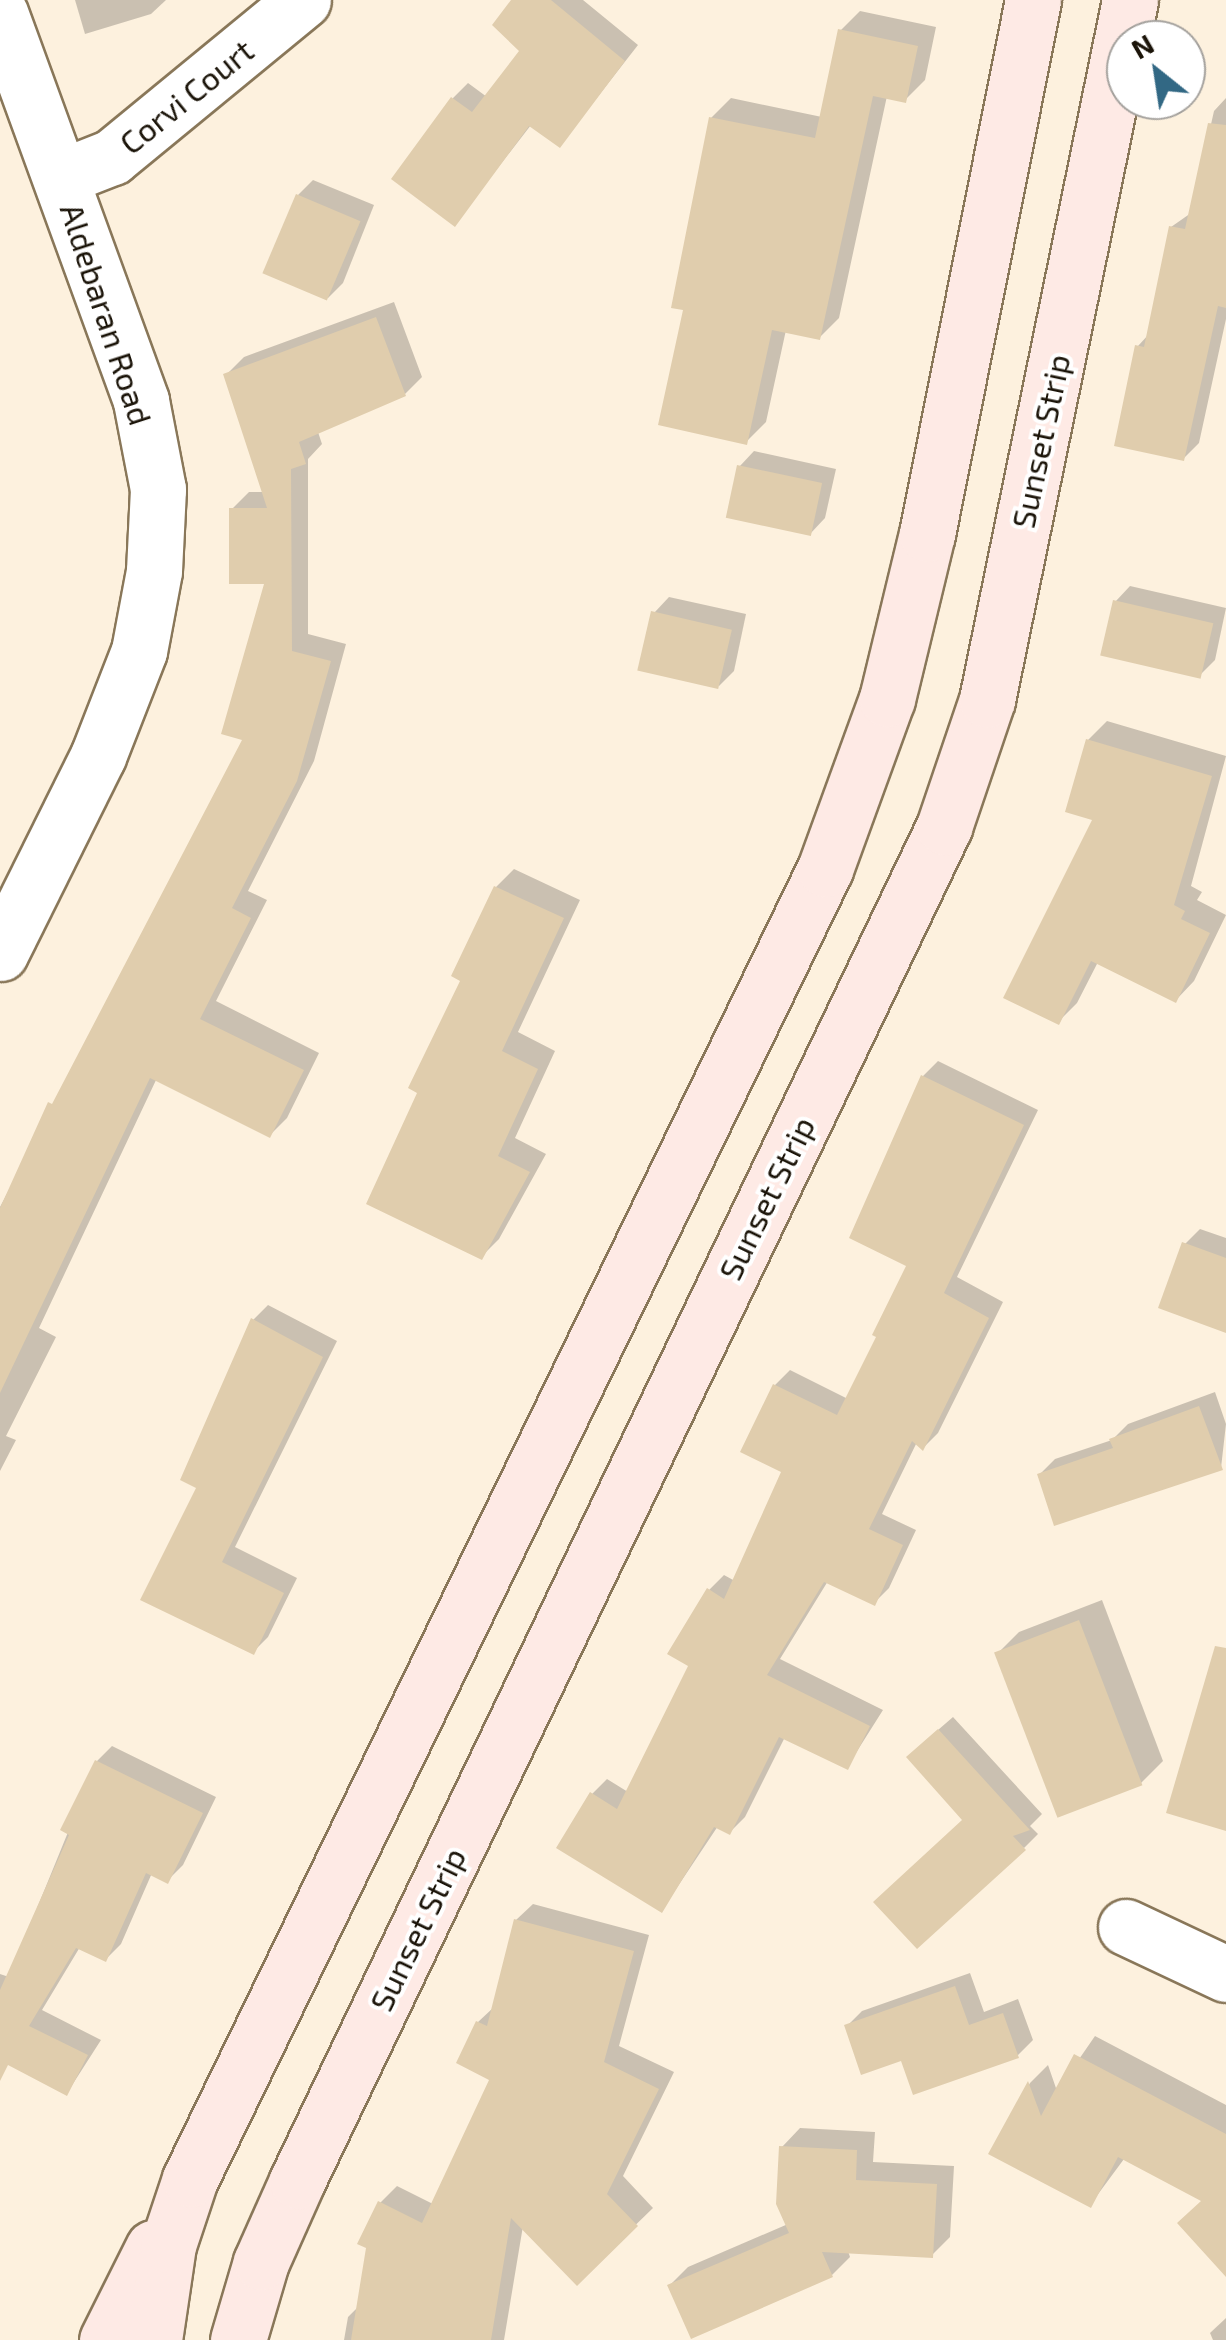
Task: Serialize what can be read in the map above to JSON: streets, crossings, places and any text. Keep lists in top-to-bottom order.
{
  "streets": {
    "street": ["Corvi Court", "Aldebaran Road", "Sunset Strip"]
  },
  "crossings": [
    ["Corvi Court", "Aldebaran Road"]
  ],
  "north": "top left"
}
